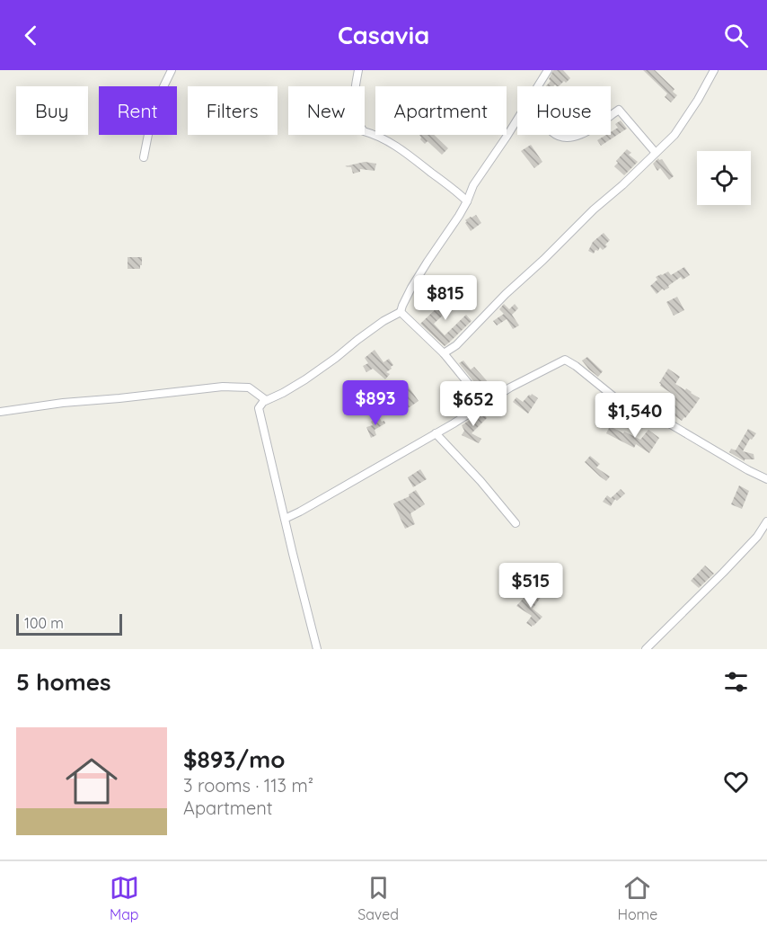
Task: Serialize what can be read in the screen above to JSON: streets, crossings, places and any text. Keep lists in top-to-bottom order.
{
  "scale_bar": "100 m",
  "page": {
    "header": "Casavia",
    "chip": [
      "Buy",
      "Rent",
      "Filters",
      "New",
      "Apartment",
      "House"
    ],
    "price": [
      "$815",
      "$893",
      "$652",
      "$1,540",
      "$515"
    ],
    "scale": "100 m",
    "heading": "5 homes",
    "list": [
      {
        "name": "$893/mo",
        "note": "3 rooms · 113 m² · Apartment"
      }
    ],
    "tabs": ["Map", "Saved", "Home"]
  }
}
